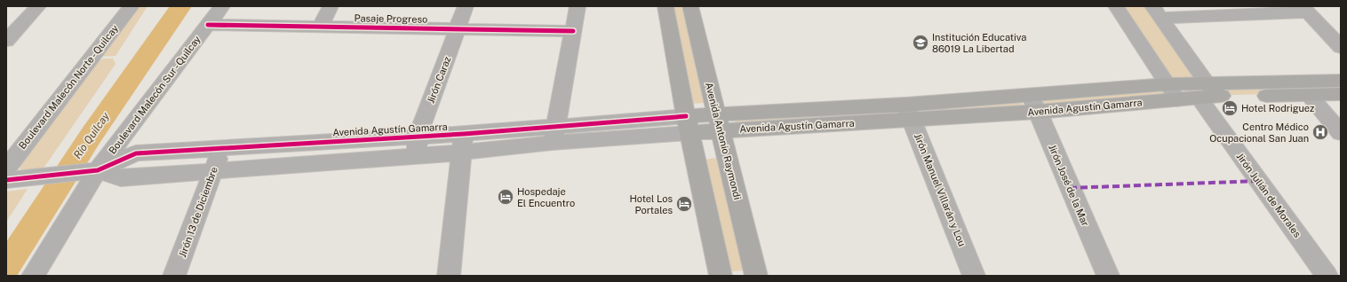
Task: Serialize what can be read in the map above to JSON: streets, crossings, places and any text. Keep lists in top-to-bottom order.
{
  "streets": {
    "main road": ["Avenida Agustín Gamarra", "Avenida Antonio Raymondi"],
    "street": [
      "Pasaje Progreso",
      "Jirón Caraz",
      "Boulevard Malecón Norte - Quilcay",
      "Boulevard Malecón Sur - Quilcay",
      "Jirón José de la Mar",
      "Jirón Manuel Villarán y Lou",
      "Jirón Julián de Morales",
      "Jirón 13 de Diciembre"
    ]
  },
  "crossings": [
    ["Pasaje Progreso", "Jirón Caraz"],
    ["Pasaje Progreso", "Boulevard Malecón Sur - Quilcay"],
    ["Jirón Caraz", "Avenida Agustín Gamarra"],
    ["Boulevard Malecón Sur - Quilcay", "Avenida Agustín Gamarra"],
    ["Avenida Agustín Gamarra", "Avenida Antonio Raymondi"],
    ["Avenida Agustín Gamarra", "Jirón José de la Mar"],
    ["Avenida Agustín Gamarra", "Jirón Manuel Villarán y Lou"],
    ["Avenida Agustín Gamarra", "Jirón Julián de Morales"],
    ["Avenida Agustín Gamarra", "Jirón 13 de Diciembre"]
  ],
  "water": ["Río Quilcay"],
  "places": {
    "school or university": ["Institución Educativa 86019 La Libertad"],
    "hotel": ["Hotel Rodriguez", "Hospedaje El Encuentro", "Hotel Los Portales"],
    "hospital": ["Centro Médico Ocupacional San Juan"]
  }
}
